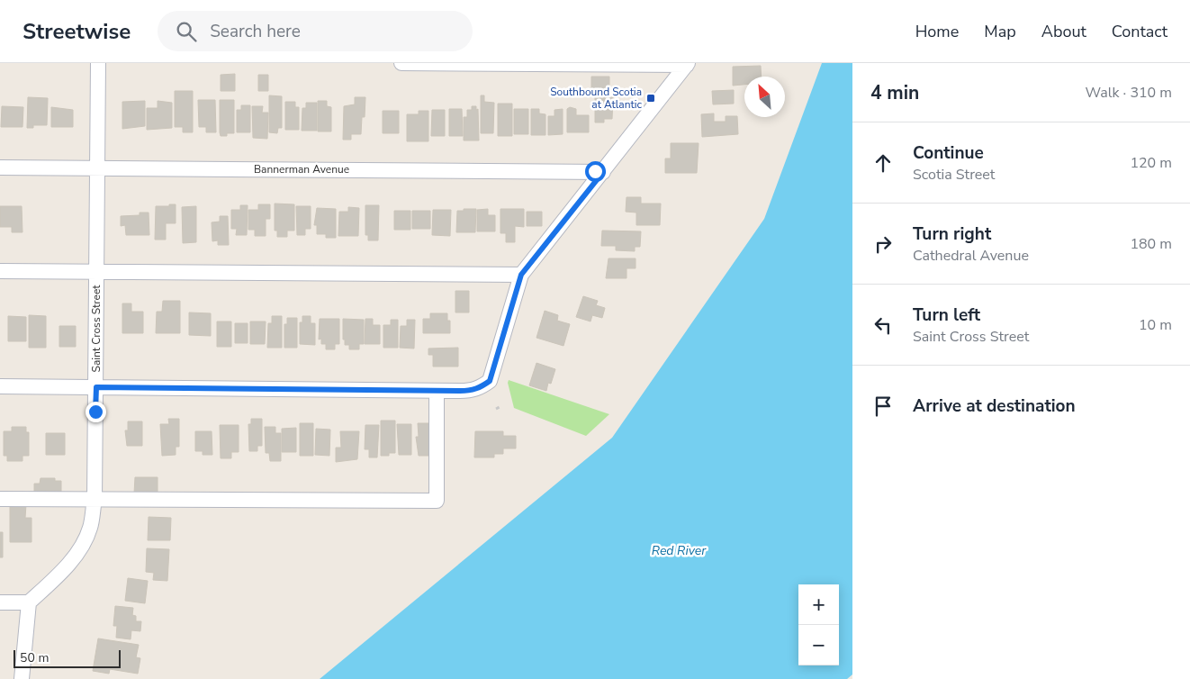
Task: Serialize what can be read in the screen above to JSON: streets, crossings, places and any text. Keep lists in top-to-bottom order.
{
  "streets": {
    "street": ["Bannerman Avenue", "Saint Cross Street"]
  },
  "crossings": [
    ["Bannerman Avenue", "Saint Cross Street"]
  ],
  "water": ["Red River"],
  "places": {
    "transit": ["Southbound Scotia at Atlantic"]
  },
  "scale_bar": "50 m",
  "north": "top left",
  "page": {
    "header": "Streetwise",
    "search": "Search here",
    "nav": [
      "Home",
      "Map",
      "About",
      "Contact"
    ],
    "heading": ["4 min", "Walk · 310 m"],
    "list": [
      ["Continue", "Scotia Street", "120 m"],
      ["Turn right", "Cathedral Avenue", "180 m"],
      ["Turn left", "Saint Cross Street", "10 m"],
      "Arrive at destination"
    ],
    "map_buttons": ["+", "−"],
    "scale": "50 m"
  }
}
